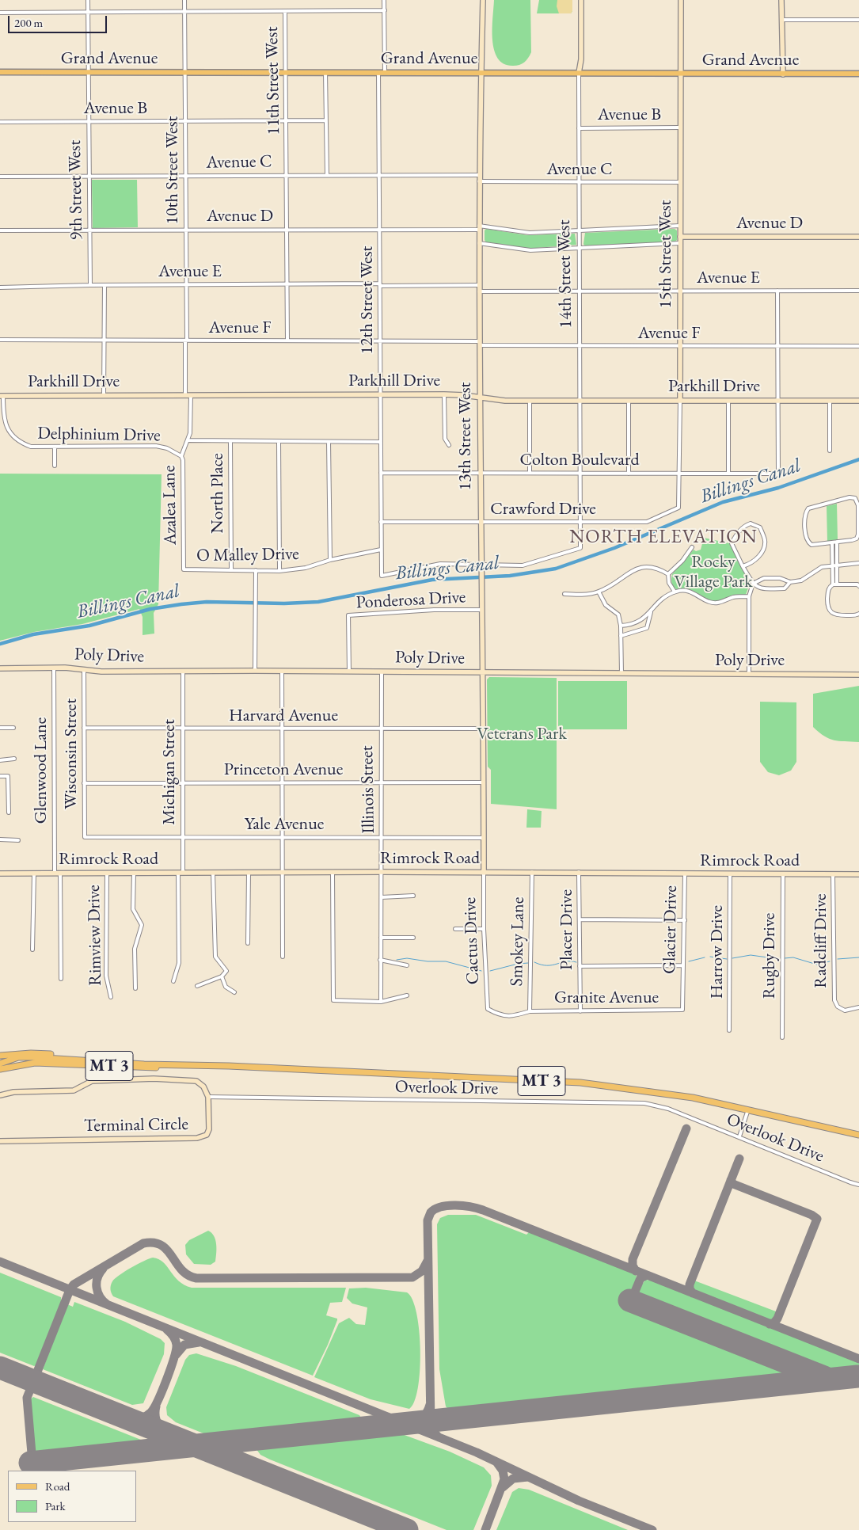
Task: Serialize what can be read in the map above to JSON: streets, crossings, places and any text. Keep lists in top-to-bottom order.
{
  "streets": {
    "highway": ["MT 3"],
    "main road": ["Grand Avenue"],
    "street": [
      "11th Street West",
      "Avenue B",
      "Avenue C",
      "10th Street West",
      "9th Street West",
      "Avenue D",
      "15th Street West",
      "Avenue E",
      "14th Street West",
      "12th Street West",
      "Avenue F",
      "Parkhill Drive",
      "Delphinium Drive",
      "13th Street West",
      "Colton Boulevard",
      "North Place",
      "Azalea Lane",
      "Crawford Drive",
      "O Malley Drive",
      "Ponderosa Drive",
      "Poly Drive",
      "Harvard Avenue",
      "Wisconsin Street",
      "Princeton Avenue",
      "Glenwood Lane",
      "Michigan Street",
      "Illinois Street",
      "Yale Avenue",
      "Rimrock Road",
      "Placer Drive",
      "Glacier Drive",
      "Rimview Drive",
      "Cactus Drive",
      "Radcliff Drive",
      "Smokey Lane",
      "Harrow Drive",
      "Rugby Drive",
      "Granite Avenue",
      "Overlook Drive",
      "Terminal Circle"
    ]
  },
  "crossings": [
    ["Grand Avenue", "11th Street West"],
    ["Grand Avenue", "10th Street West"],
    ["Grand Avenue", "9th Street West"],
    ["Grand Avenue", "15th Street West"],
    ["Grand Avenue", "14th Street West"],
    ["Grand Avenue", "12th Street West"],
    ["Grand Avenue", "13th Street West"],
    ["11th Street West", "Avenue B"],
    ["11th Street West", "Avenue C"],
    ["11th Street West", "Avenue D"],
    ["11th Street West", "Avenue E"],
    ["11th Street West", "Avenue F"],
    ["Avenue B", "10th Street West"],
    ["Avenue B", "9th Street West"],
    ["Avenue B", "15th Street West"],
    ["Avenue B", "14th Street West"],
    ["Avenue C", "10th Street West"],
    ["Avenue C", "9th Street West"],
    ["Avenue C", "15th Street West"],
    ["Avenue C", "14th Street West"],
    ["Avenue C", "12th Street West"],
    ["Avenue C", "13th Street West"],
    ["10th Street West", "Avenue D"],
    ["10th Street West", "Avenue E"],
    ["10th Street West", "Avenue F"],
    ["10th Street West", "Parkhill Drive"],
    ["10th Street West", "Azalea Lane"],
    ["9th Street West", "Avenue D"],
    ["9th Street West", "Avenue E"],
    ["Avenue D", "15th Street West"],
    ["Avenue D", "14th Street West"],
    ["Avenue D", "12th Street West"],
    ["Avenue D", "13th Street West"],
    ["15th Street West", "Avenue E"],
    ["15th Street West", "Avenue F"],
    ["15th Street West", "Parkhill Drive"],
    ["15th Street West", "Colton Boulevard"],
    ["15th Street West", "Crawford Drive"],
    ["Avenue E", "14th Street West"],
    ["Avenue E", "12th Street West"],
    ["Avenue E", "13th Street West"],
    ["14th Street West", "12th Street West"],
    ["14th Street West", "Avenue F"],
    ["14th Street West", "Parkhill Drive"],
    ["14th Street West", "13th Street West"],
    ["14th Street West", "Colton Boulevard"],
    ["14th Street West", "Crawford Drive"],
    ["12th Street West", "Avenue F"],
    ["12th Street West", "Parkhill Drive"],
    ["12th Street West", "13th Street West"],
    ["12th Street West", "Colton Boulevard"],
    ["12th Street West", "Crawford Drive"],
    ["12th Street West", "O Malley Drive"],
    ["Avenue F", "13th Street West"],
    ["Parkhill Drive", "Delphinium Drive"],
    ["Parkhill Drive", "13th Street West"],
    ["Parkhill Drive", "Colton Boulevard"],
    ["Parkhill Drive", "Azalea Lane"],
    ["Delphinium Drive", "Azalea Lane"],
    ["13th Street West", "Colton Boulevard"],
    ["13th Street West", "Crawford Drive"],
    ["13th Street West", "Ponderosa Drive"],
    ["13th Street West", "Poly Drive"],
    ["13th Street West", "Harvard Avenue"],
    ["13th Street West", "Princeton Avenue"],
    ["13th Street West", "Yale Avenue"],
    ["13th Street West", "Rimrock Road"],
    ["13th Street West", "Cactus Drive"],
    ["North Place", "O Malley Drive"],
    ["Azalea Lane", "O Malley Drive"],
    ["Ponderosa Drive", "Poly Drive"],
    ["Poly Drive", "Wisconsin Street"],
    ["Poly Drive", "Glenwood Lane"],
    ["Poly Drive", "Michigan Street"],
    ["Poly Drive", "Illinois Street"],
    ["Harvard Avenue", "Wisconsin Street"],
    ["Harvard Avenue", "Michigan Street"],
    ["Harvard Avenue", "Illinois Street"],
    ["Wisconsin Street", "Princeton Avenue"],
    ["Wisconsin Street", "Yale Avenue"],
    ["Princeton Avenue", "Michigan Street"],
    ["Princeton Avenue", "Illinois Street"],
    ["Glenwood Lane", "Rimrock Road"],
    ["Michigan Street", "Yale Avenue"],
    ["Michigan Street", "Rimrock Road"],
    ["Illinois Street", "Yale Avenue"],
    ["Illinois Street", "Rimrock Road"],
    ["Rimrock Road", "Placer Drive"],
    ["Rimrock Road", "Glacier Drive"],
    ["Rimrock Road", "Rimview Drive"],
    ["Rimrock Road", "Cactus Drive"],
    ["Rimrock Road", "Radcliff Drive"],
    ["Rimrock Road", "Smokey Lane"],
    ["Rimrock Road", "Harrow Drive"],
    ["Rimrock Road", "Rugby Drive"],
    ["Placer Drive", "Granite Avenue"],
    ["Glacier Drive", "Granite Avenue"],
    ["Cactus Drive", "Granite Avenue"],
    ["Smokey Lane", "Granite Avenue"],
    ["Overlook Drive", "Terminal Circle"]
  ],
  "districts": ["NORTH ELEVATION"],
  "water": ["Billings Canal"],
  "parks": ["Rocky Village Park", "Veterans Park"],
  "legend": ["Road", "Park"],
  "scale_bar": "200 m"
}
